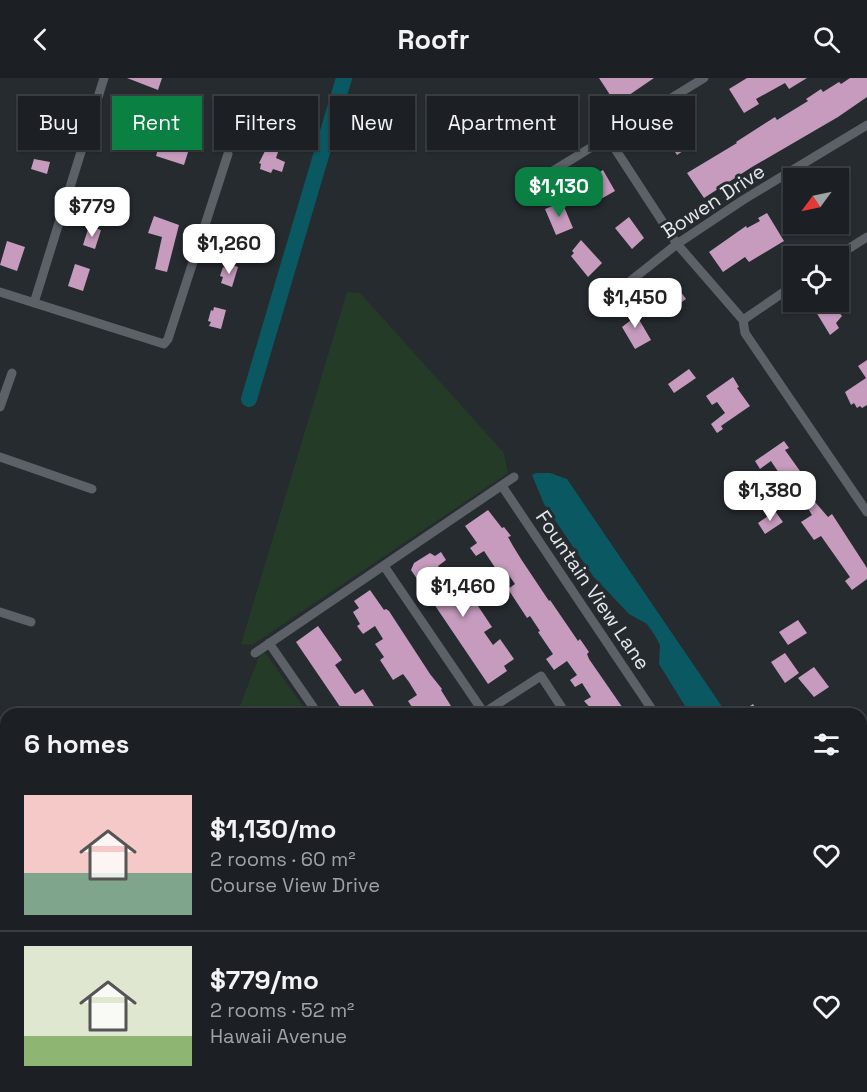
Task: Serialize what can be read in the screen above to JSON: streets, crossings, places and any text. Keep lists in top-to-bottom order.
{
  "streets": {
    "street": ["Bowen Drive", "Fountain View Lane"]
  },
  "north": "bottom left",
  "page": {
    "header": "Roofr",
    "chip": [
      "Buy",
      "Rent",
      "Filters",
      "New",
      "Apartment",
      "House"
    ],
    "price": [
      "$1,130",
      "$779",
      "$1,260",
      "$1,450",
      "$1,380",
      "$1,460"
    ],
    "heading": "6 homes",
    "list": [
      {
        "name": "$1,130/mo",
        "note": "2 rooms · 60 m² · Course View Drive"
      },
      {
        "name": "$779/mo",
        "note": "2 rooms · 52 m² · Hawaii Avenue"
      }
    ]
  }
}
